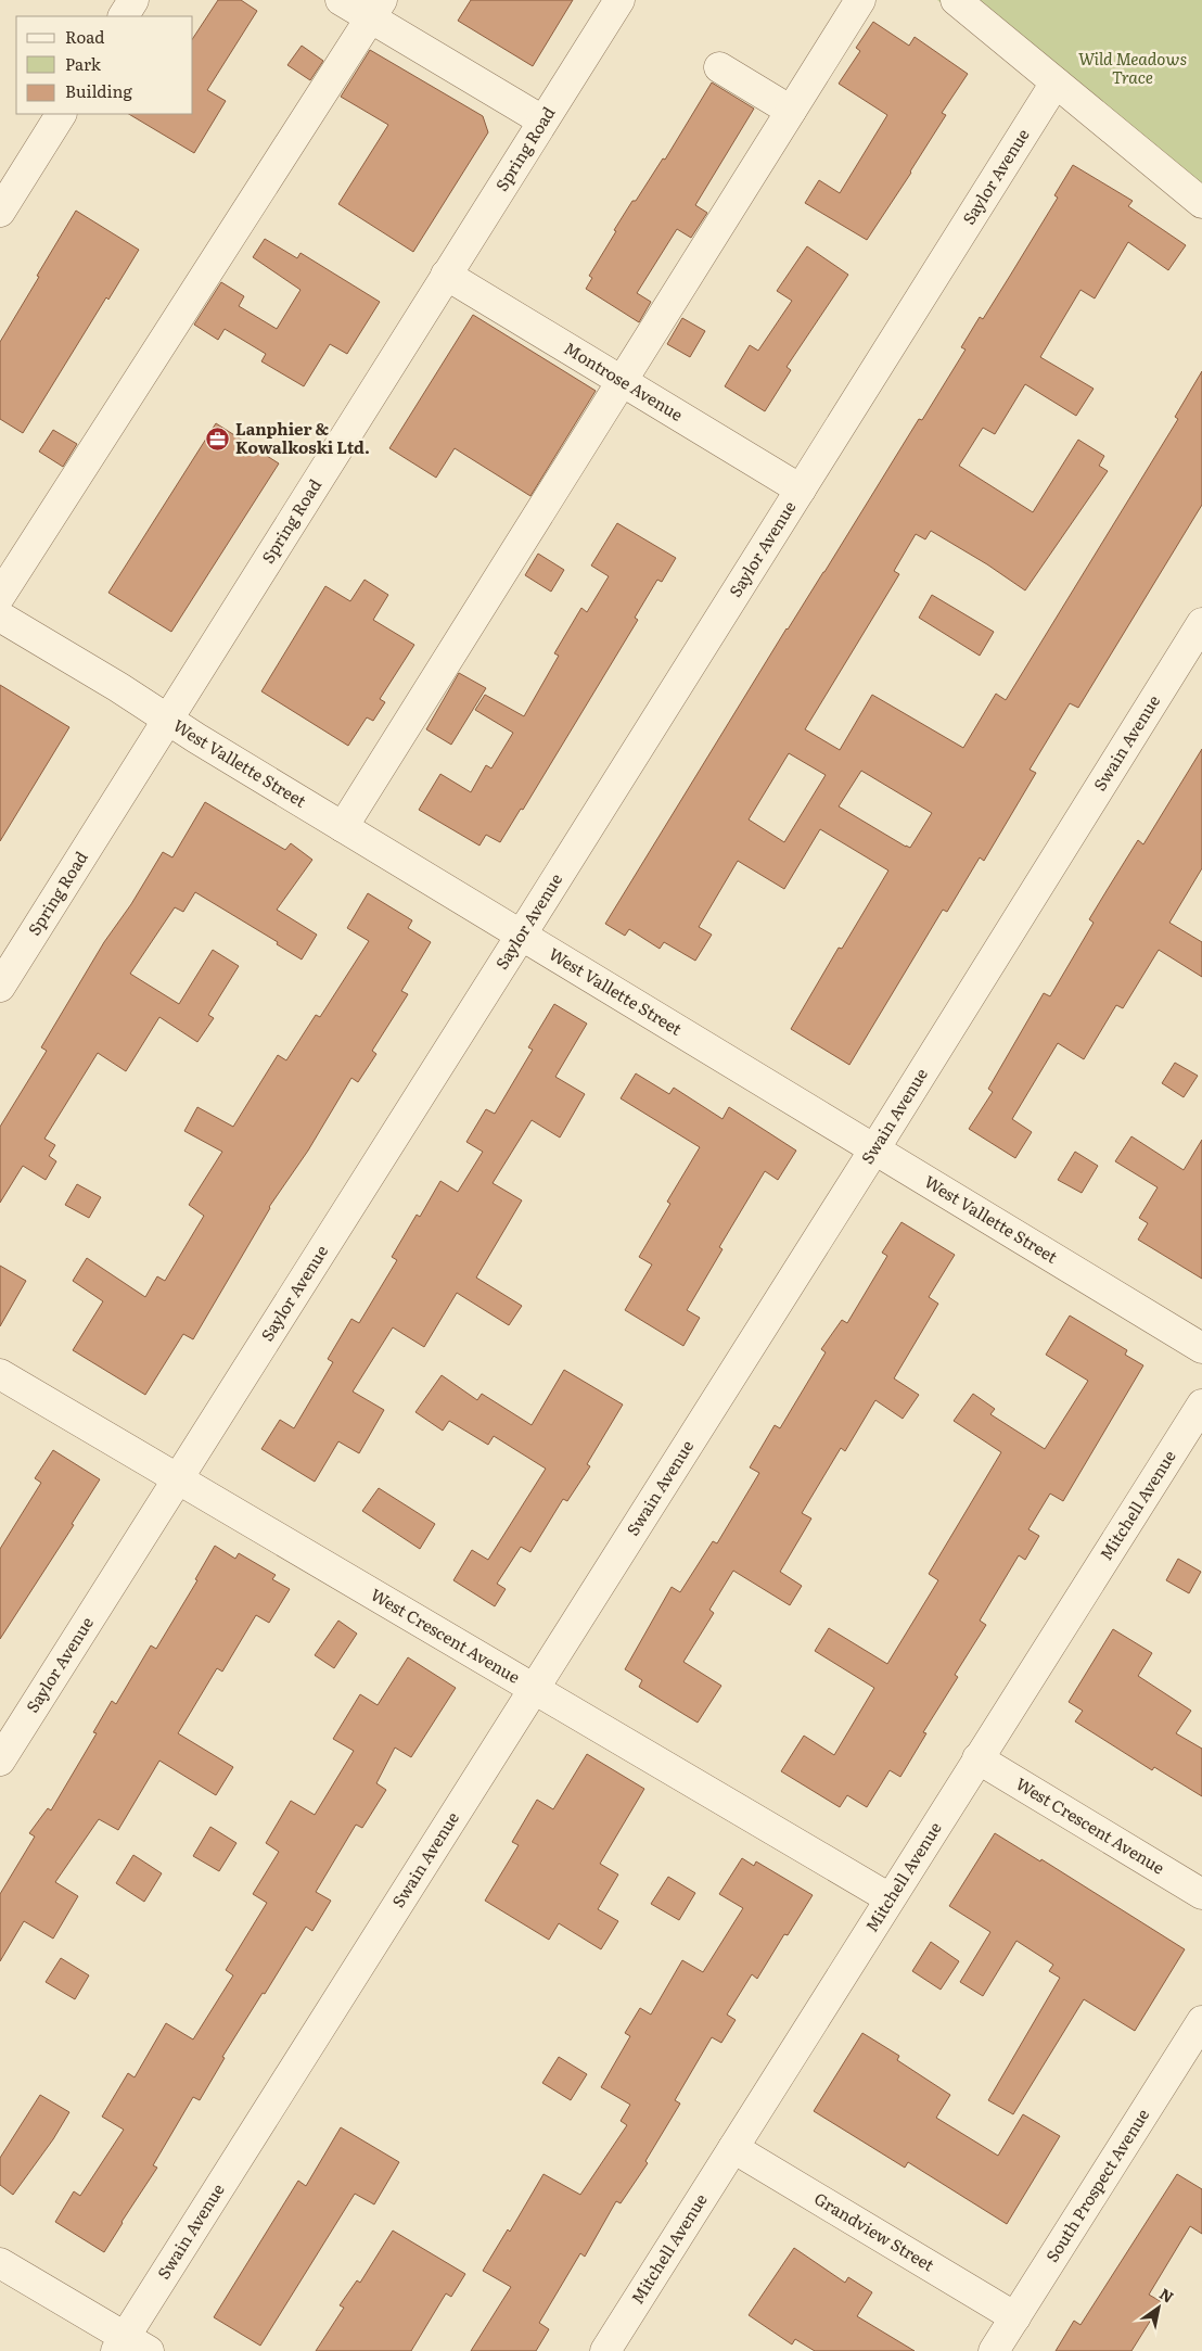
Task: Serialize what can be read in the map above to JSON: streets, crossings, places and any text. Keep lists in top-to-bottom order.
{
  "streets": {
    "street": [
      "Spring Road",
      "Saylor Avenue",
      "Montrose Avenue",
      "Swain Avenue",
      "West Vallette Street",
      "Mitchell Avenue",
      "West Crescent Avenue",
      "South Prospect Avenue",
      "Grandview Street"
    ]
  },
  "crossings": [
    ["Spring Road", "Montrose Avenue"],
    ["Spring Road", "West Vallette Street"],
    ["Saylor Avenue", "Montrose Avenue"],
    ["Saylor Avenue", "West Vallette Street"],
    ["Saylor Avenue", "West Crescent Avenue"],
    ["Swain Avenue", "West Vallette Street"],
    ["Swain Avenue", "West Crescent Avenue"],
    ["Mitchell Avenue", "West Crescent Avenue"],
    ["Mitchell Avenue", "Grandview Street"],
    ["South Prospect Avenue", "Grandview Street"]
  ],
  "parks": ["Wild Meadows Trace"],
  "places": {
    "office": ["Lanphier & Kowalkoski Ltd."]
  },
  "legend": ["Road", "Park", "Building"],
  "north": "top right"
}
